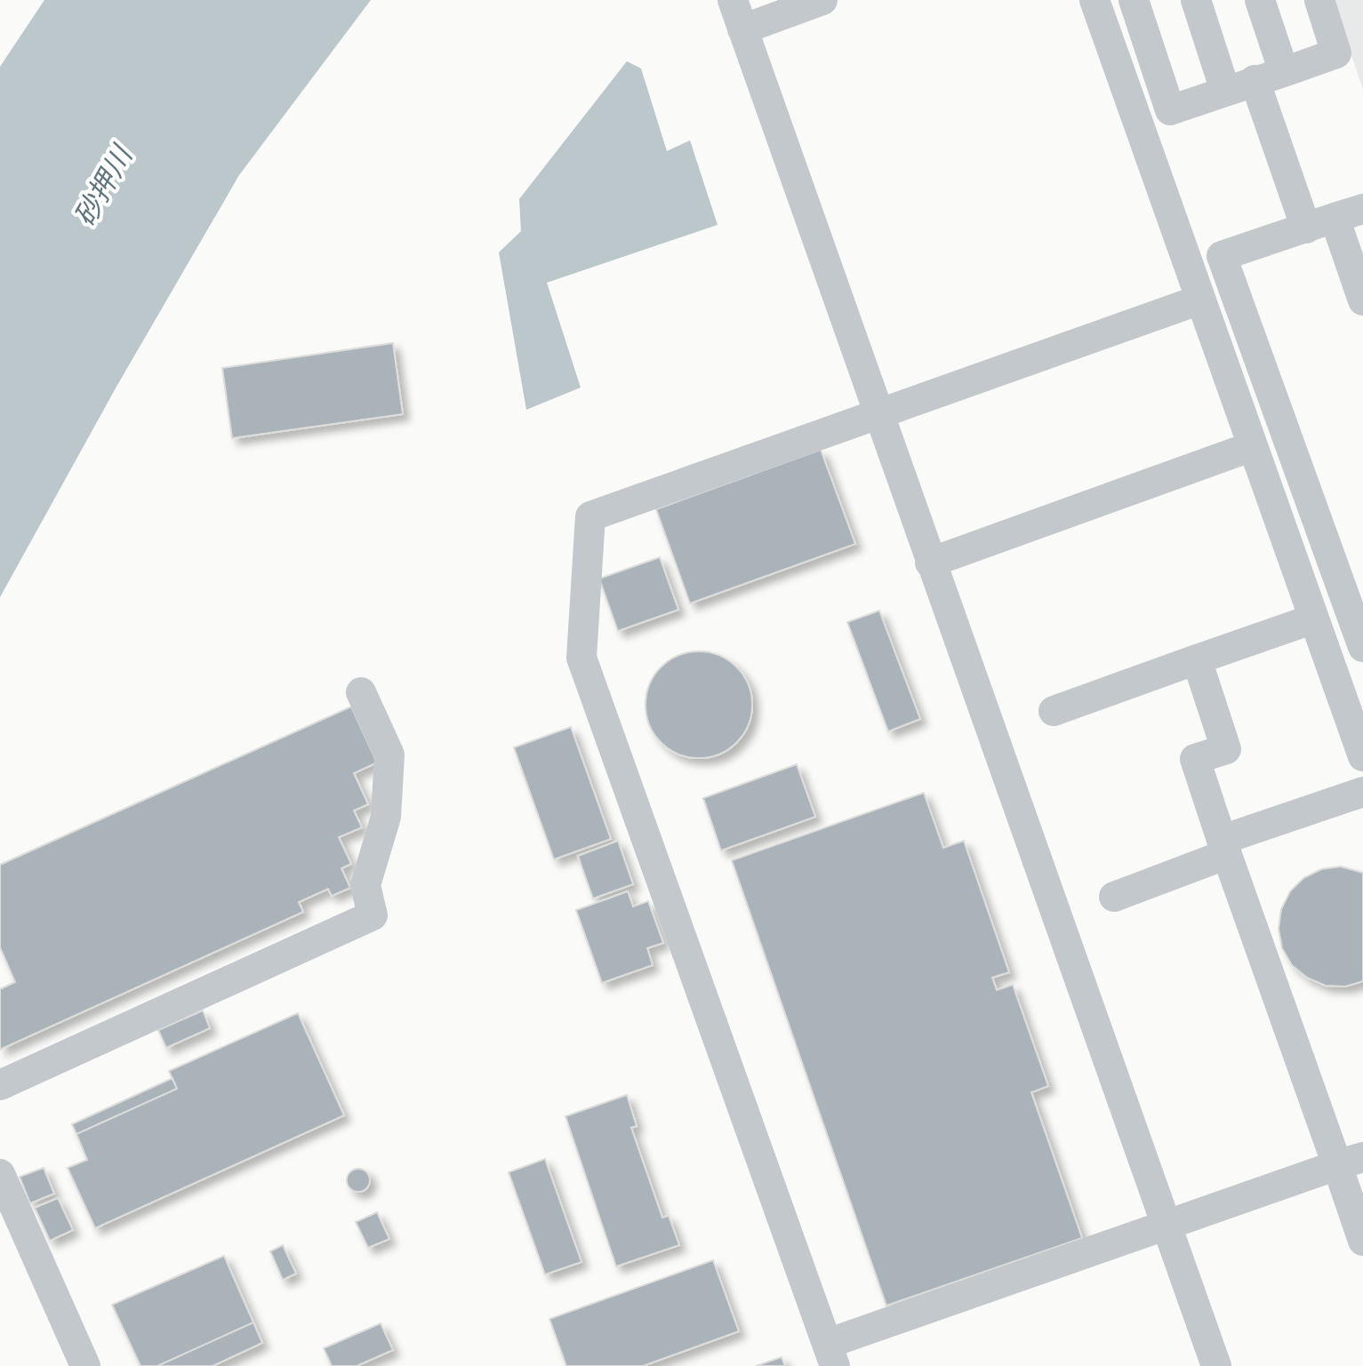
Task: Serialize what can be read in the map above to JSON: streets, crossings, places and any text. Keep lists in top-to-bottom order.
{
  "water": ["砂押川"]
}
